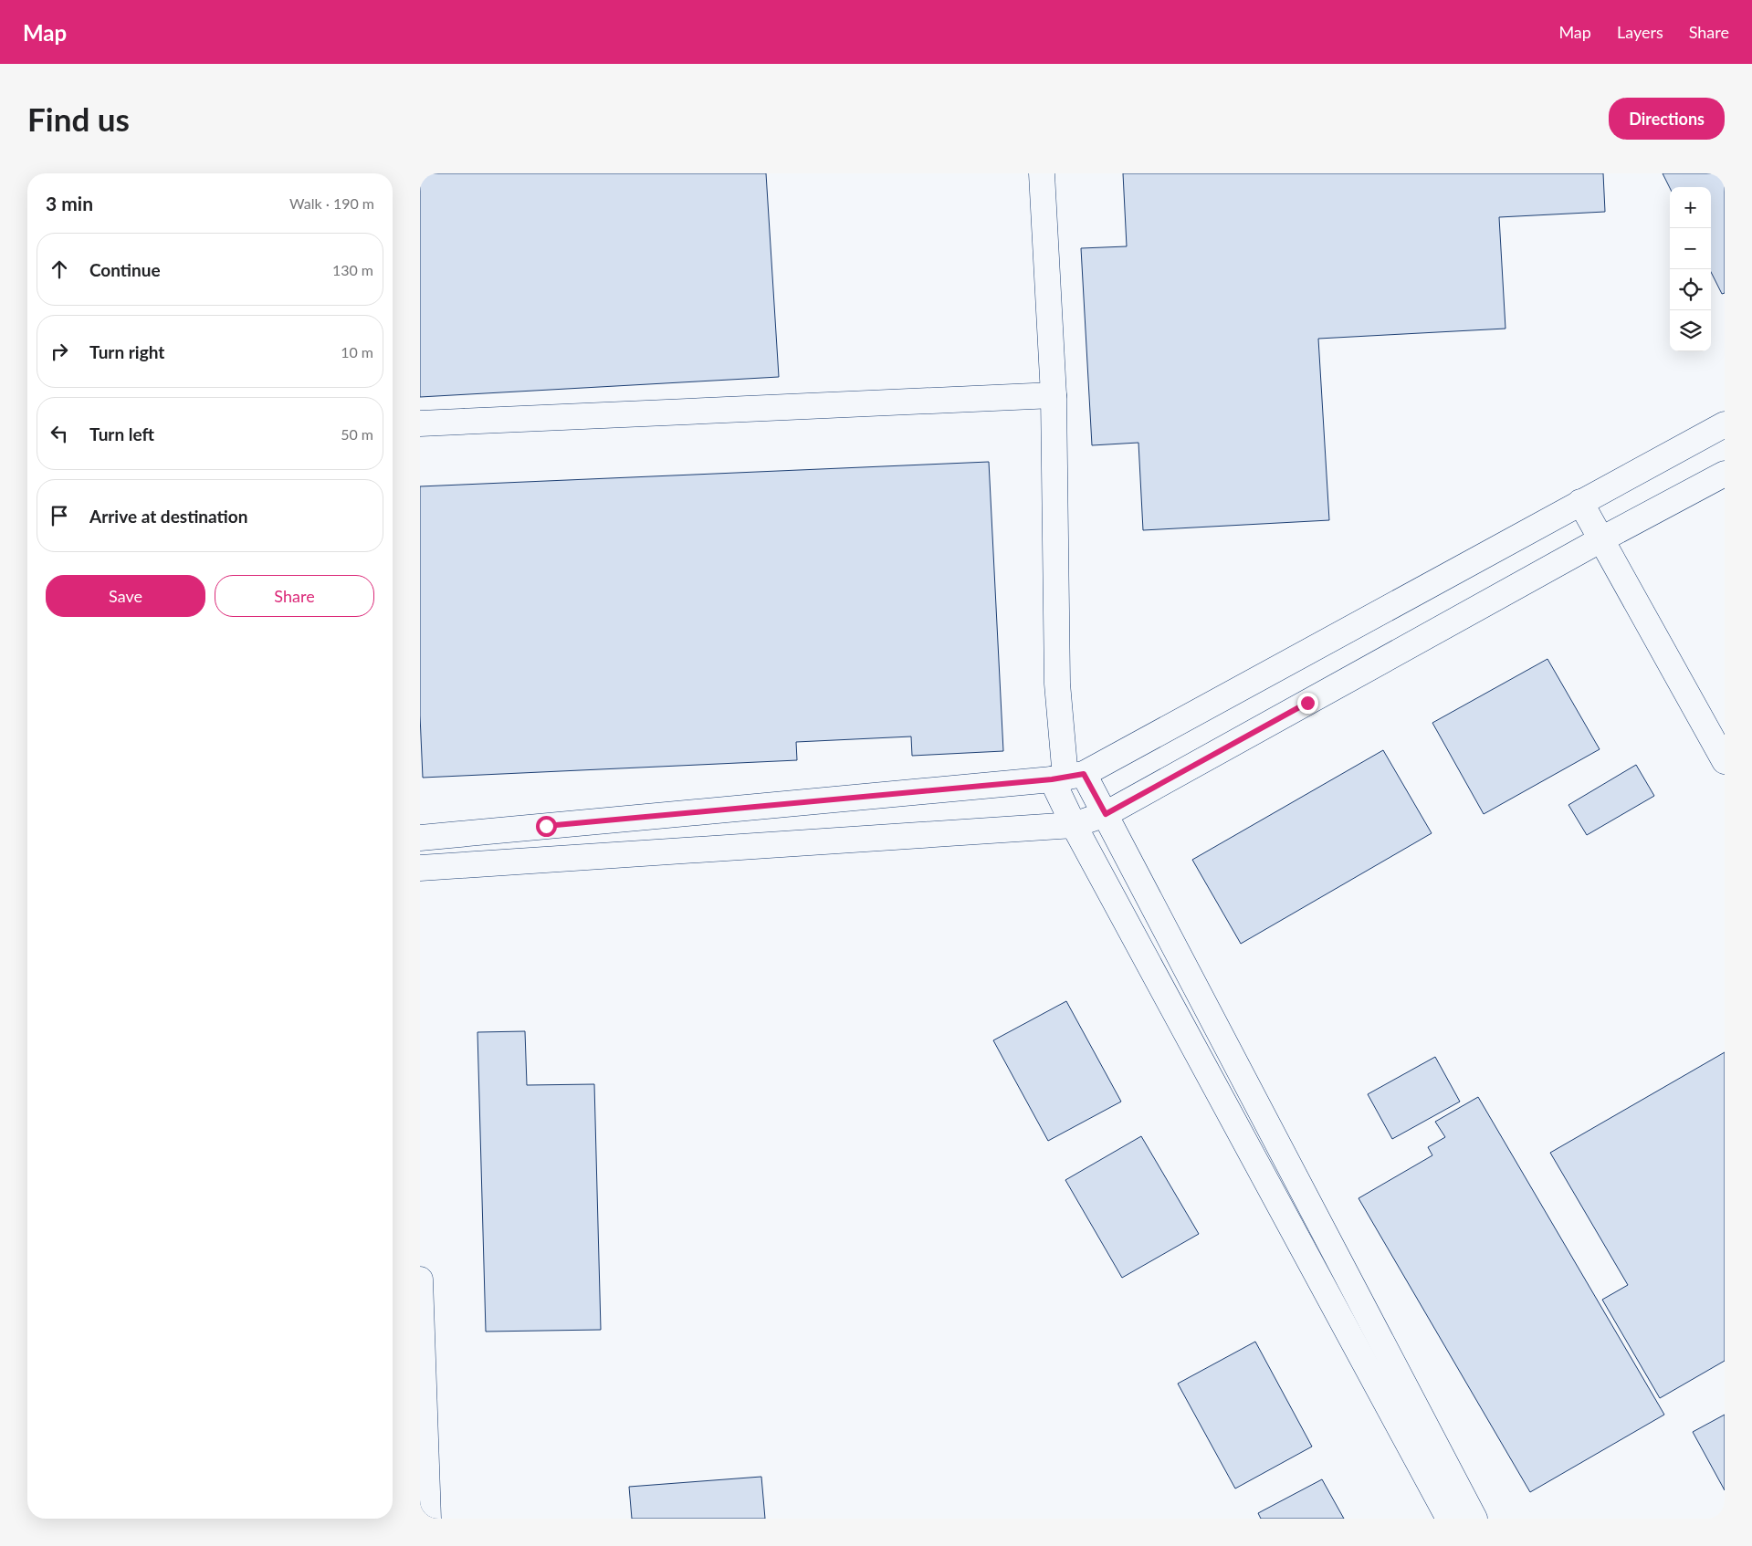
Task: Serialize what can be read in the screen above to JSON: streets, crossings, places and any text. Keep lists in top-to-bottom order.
{
  "page": {
    "header": "Map",
    "nav": ["Map", "Layers", "Share"],
    "buttons": [
      "Directions",
      ["Save", "Share"]
    ],
    "title": "Find us",
    "heading": ["3 min", "Walk · 190 m"],
    "map_buttons": ["+", "−"],
    "list": [
      ["Continue", "130 m"],
      ["Turn right", "10 m"],
      ["Turn left", "50 m"],
      "Arrive at destination"
    ]
  }
}
